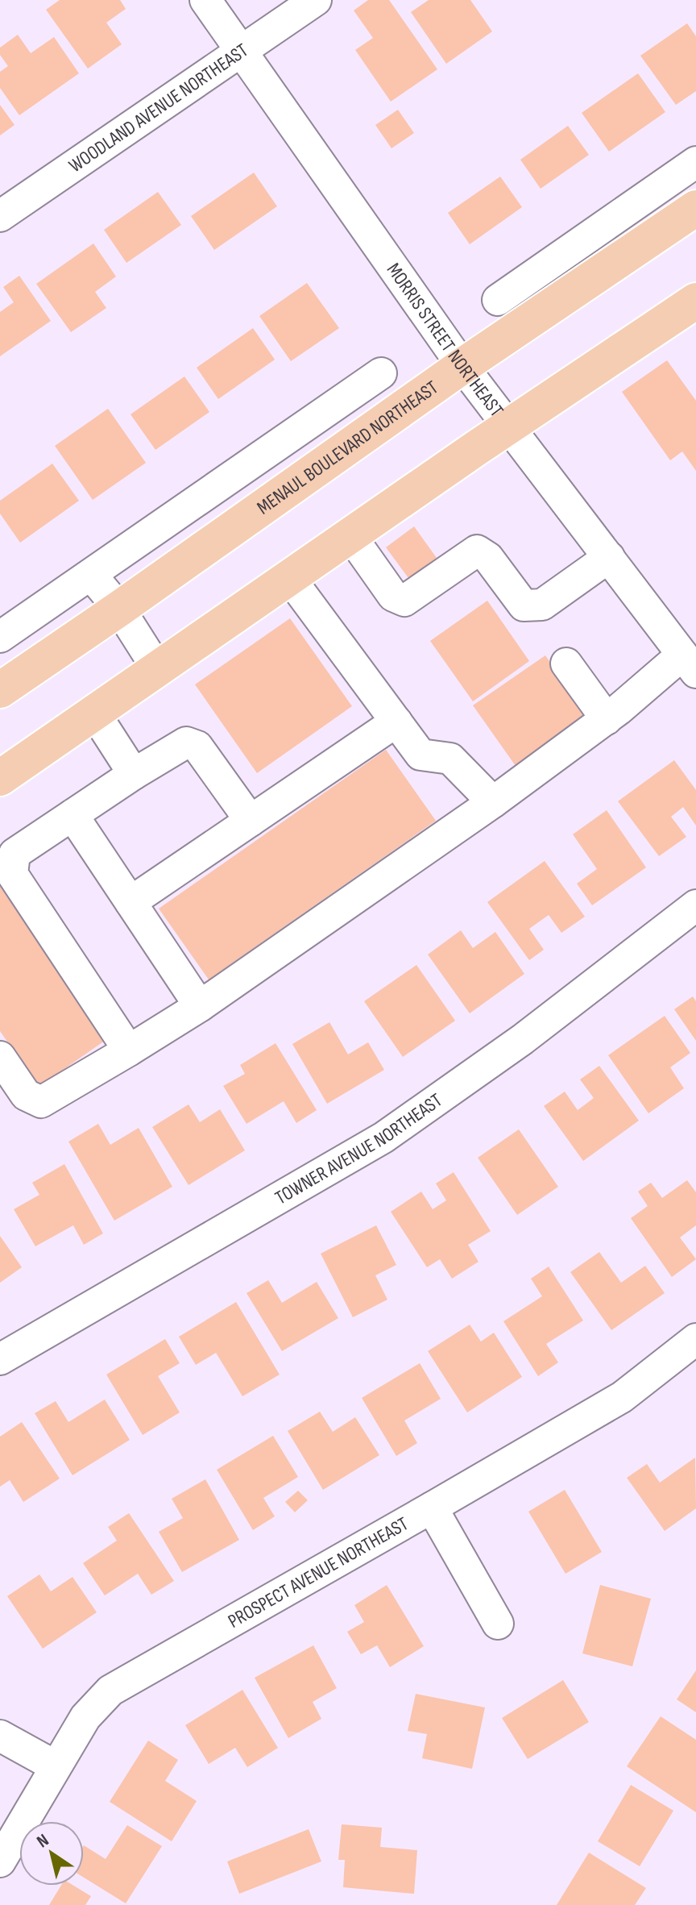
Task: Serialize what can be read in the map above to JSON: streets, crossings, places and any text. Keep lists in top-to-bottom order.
{
  "streets": {
    "main road": ["MENAUL BOULEVARD NORTHEAST"],
    "street": [
      "WOODLAND AVENUE NORTHEAST",
      "MORRIS STREET NORTHEAST",
      "TOWNER AVENUE NORTHEAST",
      "PROSPECT AVENUE NORTHEAST"
    ]
  },
  "crossings": [
    ["WOODLAND AVENUE NORTHEAST", "MORRIS STREET NORTHEAST"],
    ["MORRIS STREET NORTHEAST", "MENAUL BOULEVARD NORTHEAST"]
  ],
  "north": "top left"
}
